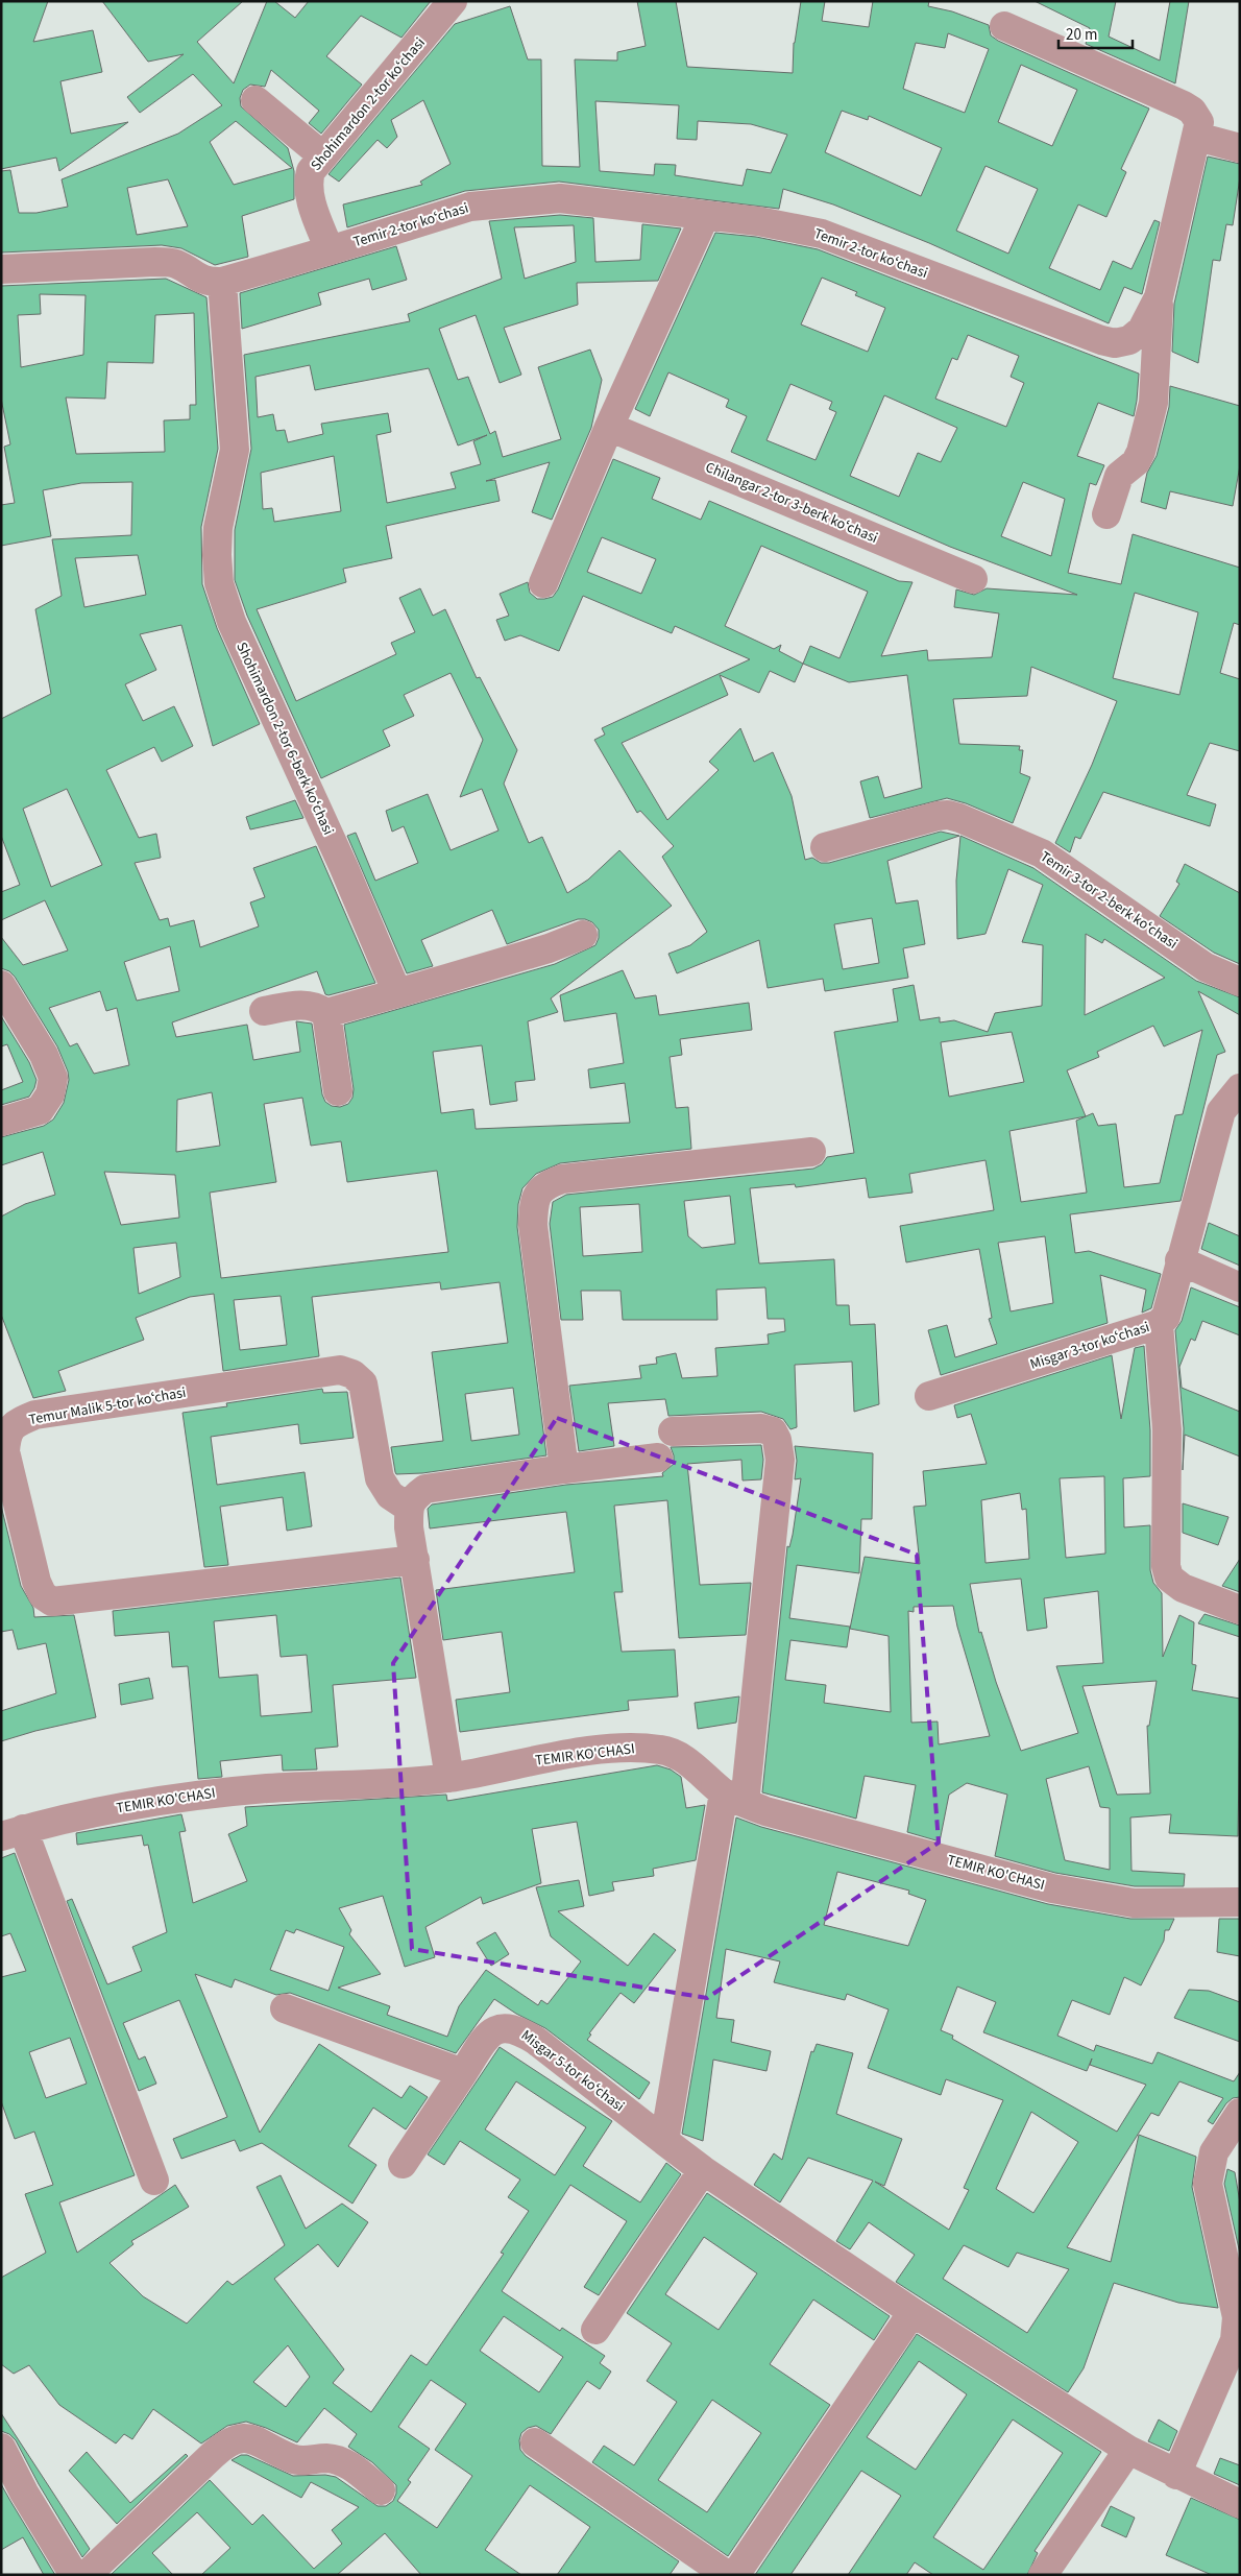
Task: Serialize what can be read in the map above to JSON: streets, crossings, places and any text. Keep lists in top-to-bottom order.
{
  "streets": {
    "street": [
      "Shohimardon 2-tor koʻchasi",
      "Temir 2-tor koʻchasi",
      "Chilangar 2-tor 3-berk koʻchasi",
      "Shohimardon 2-tor 6-berk koʻchasi",
      "Temir 3-tor 2-berk koʻchasi",
      "Misgar 3-tor koʻchasi",
      "Temur Malik 5-tor koʻchasi",
      "TEMIR KO'CHASI",
      "Misgar 5-tor koʻchasi"
    ]
  },
  "crossings": [
    ["Shohimardon 2-tor koʻchasi", "Temir 2-tor koʻchasi"]
  ],
  "scale_bar": "20 m"
}
